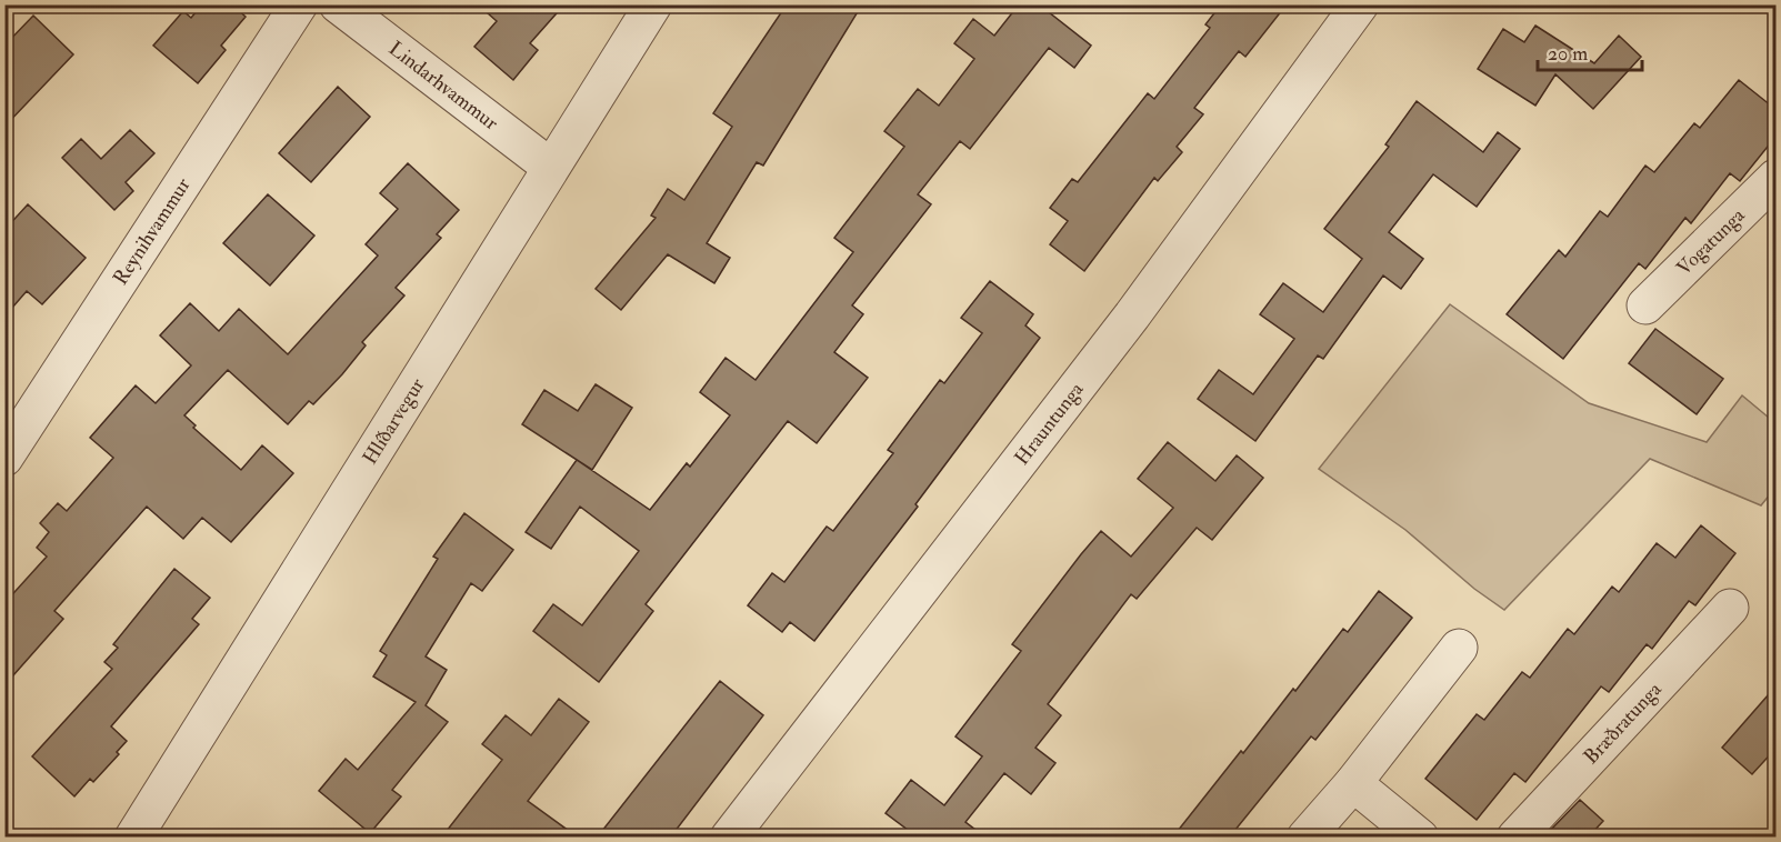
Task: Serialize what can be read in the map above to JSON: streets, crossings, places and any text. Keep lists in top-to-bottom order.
{
  "streets": {
    "street": [
      "Lindarhvammur",
      "Reynihvammur",
      "Vogatunga",
      "Hlíðarvegur",
      "Hrauntunga",
      "Bræðratunga"
    ]
  },
  "crossings": [
    ["Lindarhvammur", "Hlíðarvegur"]
  ],
  "scale_bar": "20 m"
}
